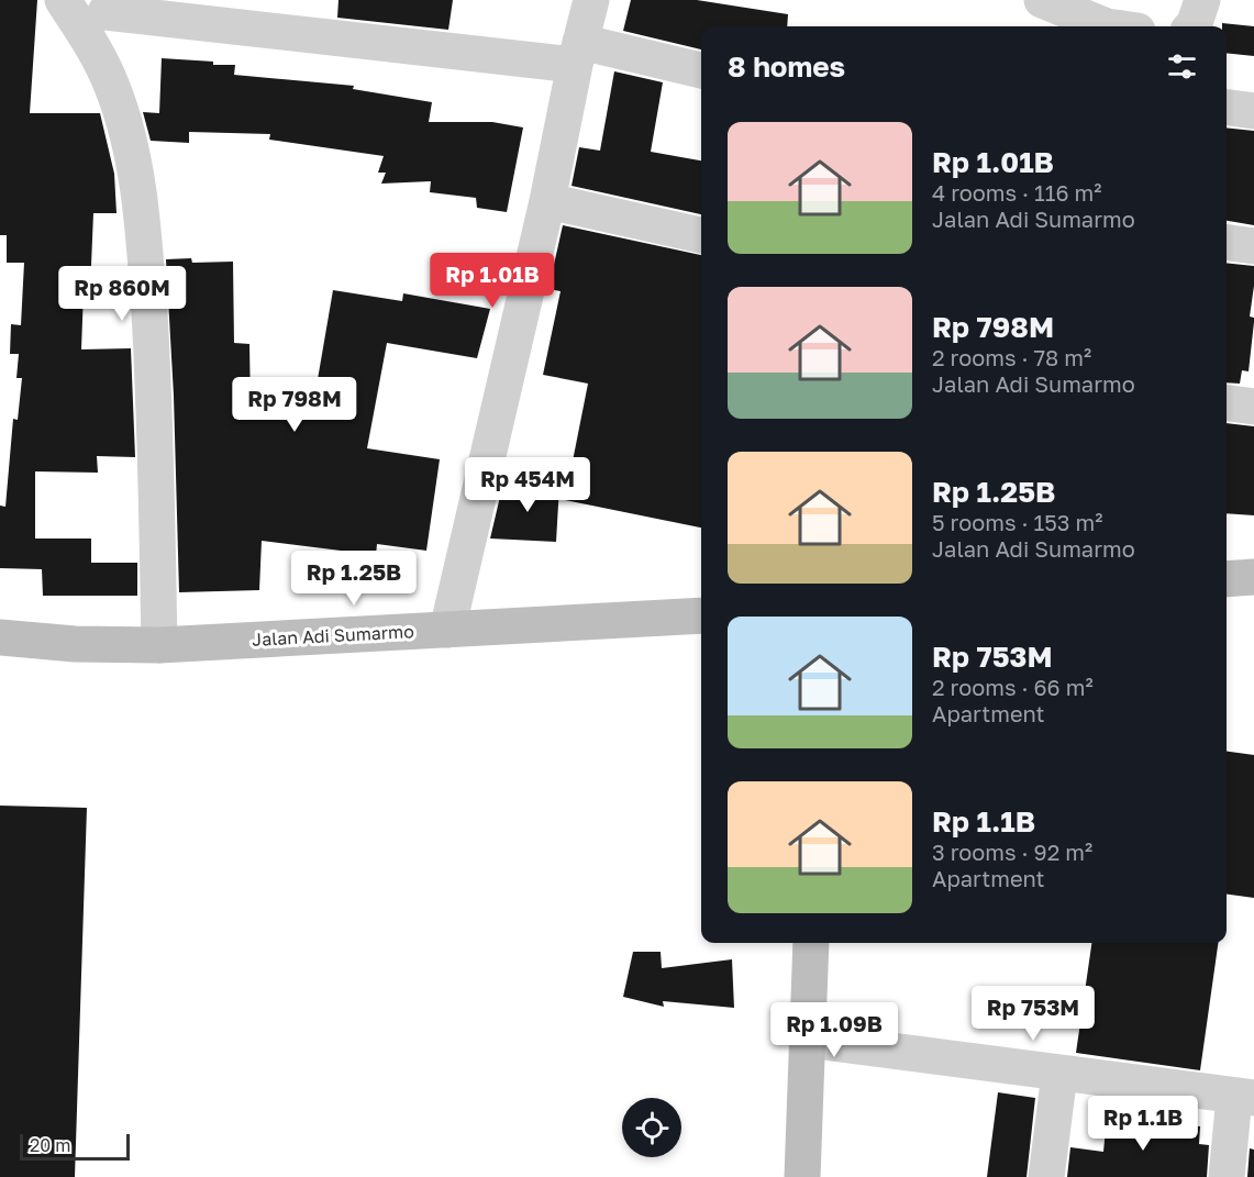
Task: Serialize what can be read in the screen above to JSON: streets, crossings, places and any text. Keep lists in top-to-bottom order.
{
  "streets": {
    "main road": ["Jalan Adi Sumarmo"]
  },
  "scale_bar": "20 m",
  "page": {
    "heading": "8 homes",
    "list": [
      {
        "name": "Rp 1.01B",
        "note": "4 rooms · 116 m² · Jalan Adi Sumarmo"
      },
      {
        "name": "Rp 798M",
        "note": "2 rooms · 78 m² · Jalan Adi Sumarmo"
      },
      {
        "name": "Rp 1.25B",
        "note": "5 rooms · 153 m² · Jalan Adi Sumarmo"
      },
      {
        "name": "Rp 753M",
        "note": "2 rooms · 66 m² · Apartment"
      },
      {
        "name": "Rp 1.1B",
        "note": "3 rooms · 92 m² · Apartment"
      }
    ],
    "price": [
      "Rp 1.01B",
      "Rp 860M",
      "Rp 798M",
      "Rp 454M",
      "Rp 1.25B",
      "Rp 753M",
      "Rp 1.09B",
      "Rp 1.1B"
    ],
    "scale": "20 m"
  }
}
